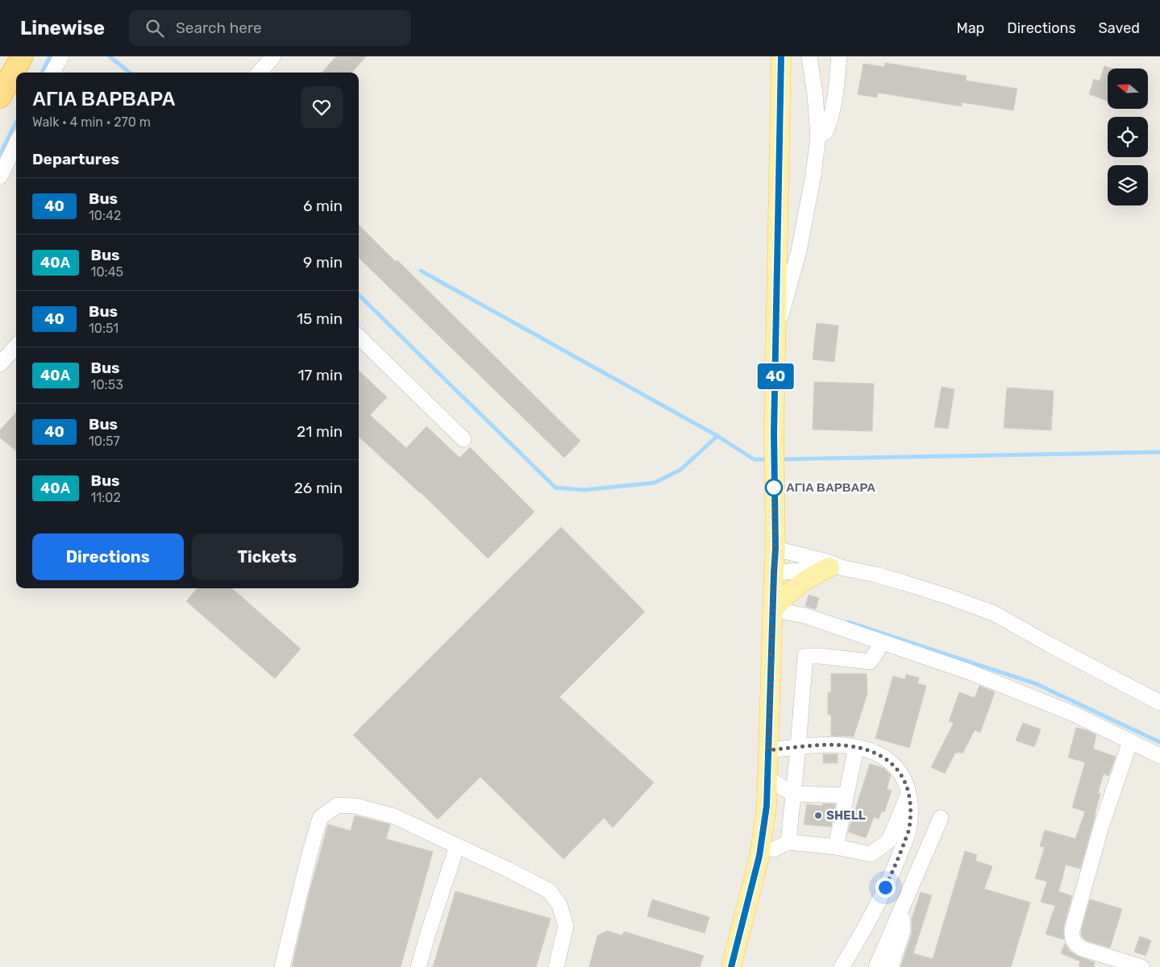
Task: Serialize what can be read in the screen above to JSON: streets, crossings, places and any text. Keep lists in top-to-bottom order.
{
  "places": ["ΑΓΙΑ ΒΑΡΒΑΡΑ", "SHELL"],
  "lines": ["bus line 40"],
  "north": "left",
  "page": {
    "header": "Linewise",
    "search": "Search here",
    "nav": ["Map", "Directions", "Saved"],
    "on_map": "40",
    "heading": [
      ["ΑΓΙΑ ΒΑΡΒΑΡΑ", "Walk · 4 min · 270 m"],
      "Departures"
    ],
    "list": [
      {
        "mark": "40",
        "name": "Bus",
        "note": "10:42",
        "value": "6 min"
      },
      {
        "mark": "40Α",
        "name": "Bus",
        "note": "10:45",
        "value": "9 min"
      },
      {
        "mark": "40",
        "name": "Bus",
        "note": "10:51",
        "value": "15 min"
      },
      {
        "mark": "40Α",
        "name": "Bus",
        "note": "10:53",
        "value": "17 min"
      },
      {
        "mark": "40",
        "name": "Bus",
        "note": "10:57",
        "value": "21 min"
      },
      {
        "mark": "40Α",
        "name": "Bus",
        "note": "11:02",
        "value": "26 min"
      }
    ],
    "buttons": ["Directions", "Tickets"]
  }
}
